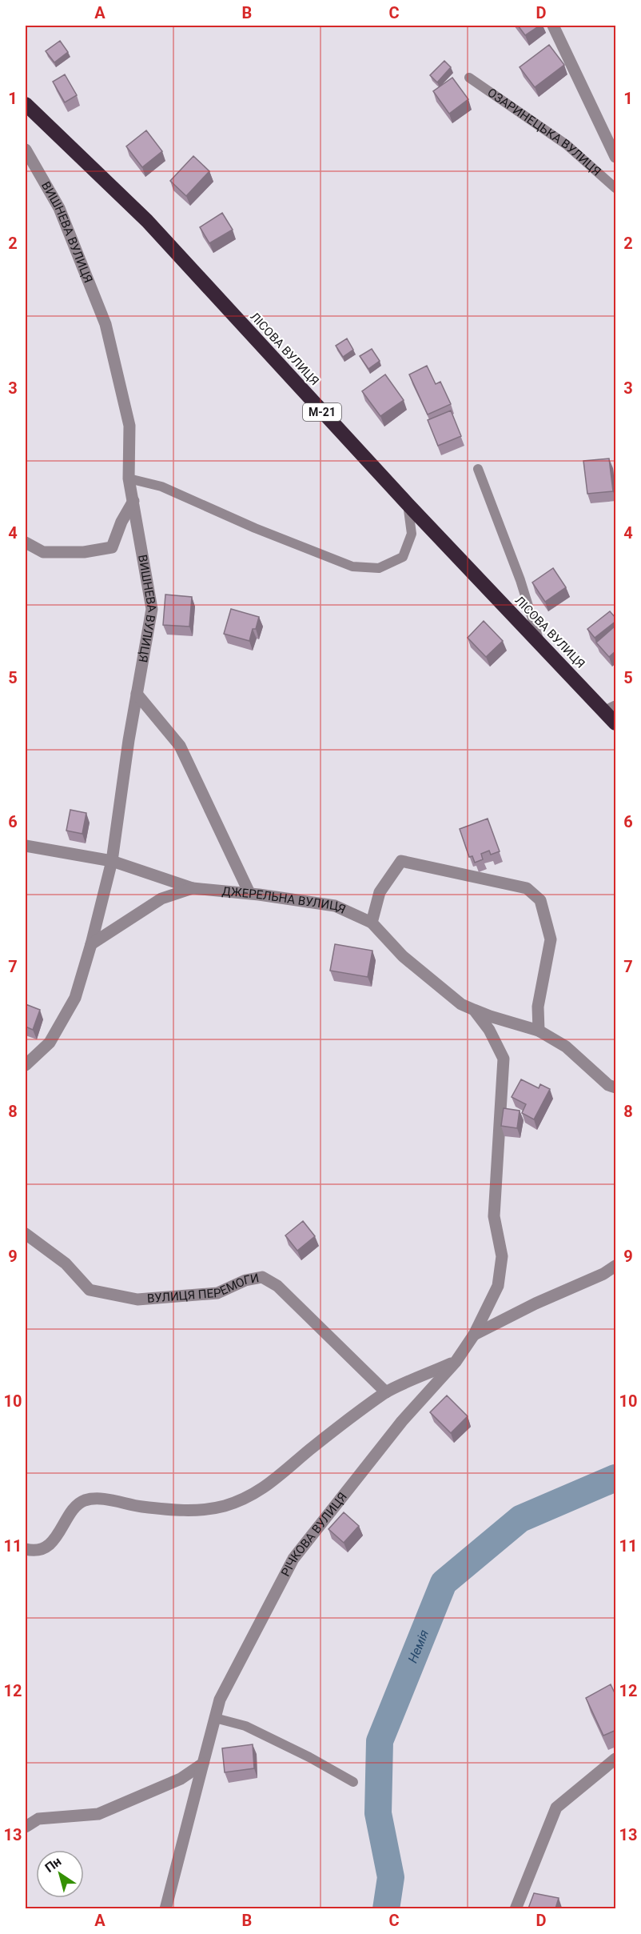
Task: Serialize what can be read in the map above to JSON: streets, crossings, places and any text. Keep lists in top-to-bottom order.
{
  "streets": {
    "highway": ["ЛІСОВА ВУЛИЦЯ", "М-21"],
    "street": [
      "ОЗАРИНЕЦЬКА ВУЛИЦЯ",
      "ВИШНЕВА ВУЛИЦЯ",
      "ДЖЕРЕЛЬНА ВУЛИЦЯ",
      "ВУЛИЦЯ ПЕРЕМОГИ",
      "РІЧКОВА ВУЛИЦЯ"
    ]
  },
  "crossings": [
    ["ВИШНЕВА ВУЛИЦЯ", "ДЖЕРЕЛЬНА ВУЛИЦЯ"],
    ["ДЖЕРЕЛЬНА ВУЛИЦЯ", "РІЧКОВА ВУЛИЦЯ"]
  ],
  "water": ["Немія"],
  "north": "top left",
  "grid": {
    "columns": [
      "A",
      "B",
      "C",
      "D"
    ],
    "rows": [
      "1",
      "2",
      "3",
      "4",
      "5",
      "6",
      "7",
      "8",
      "9",
      "10",
      "11",
      "12",
      "13"
    ]
  }
}
